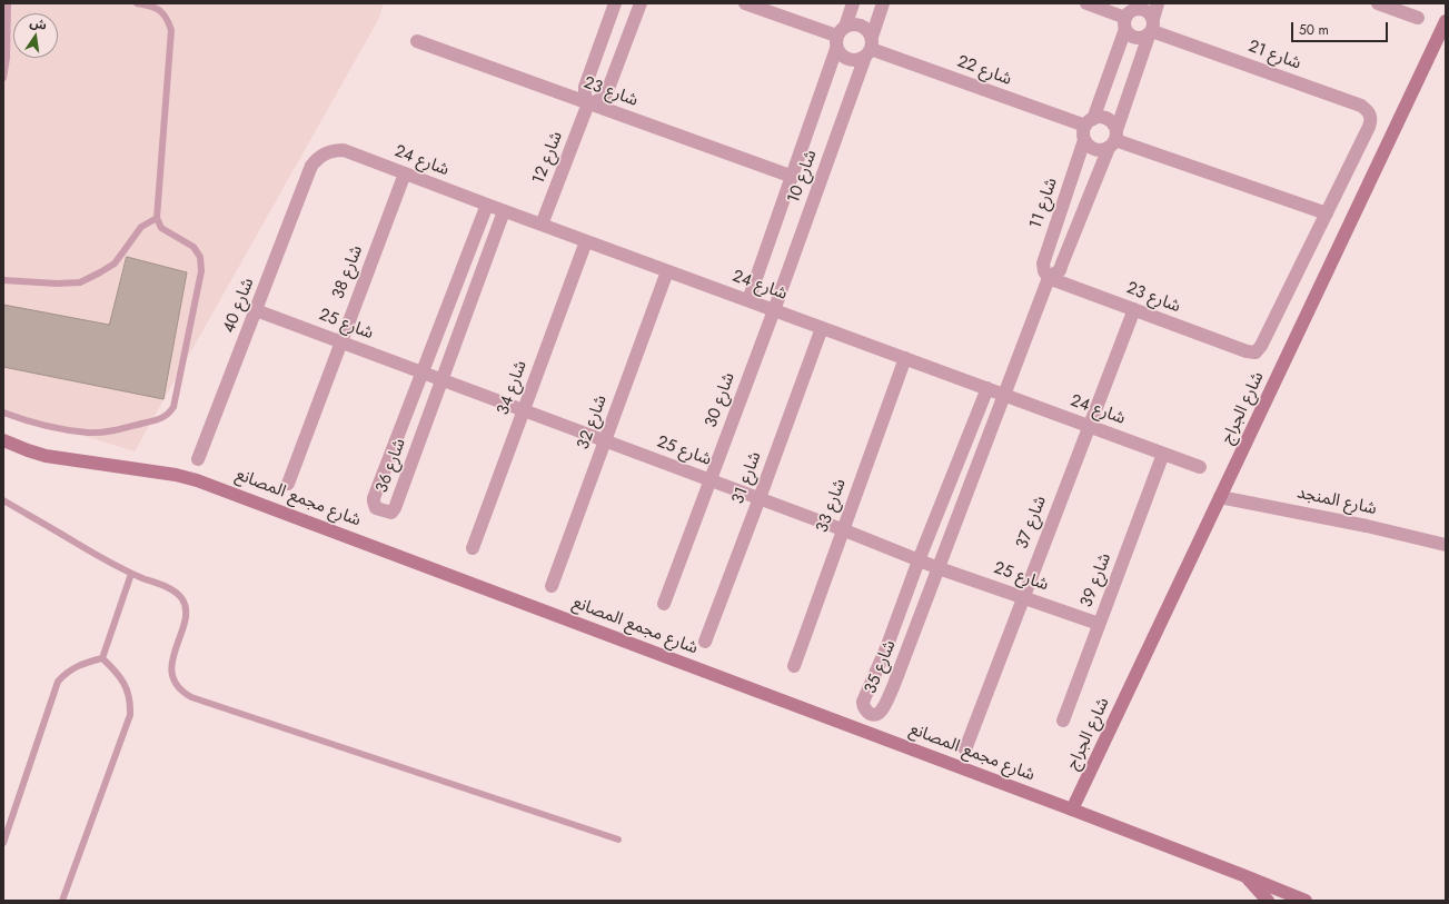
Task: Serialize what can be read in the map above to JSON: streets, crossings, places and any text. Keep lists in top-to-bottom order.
{
  "streets": {
    "street": [
      "شارع 21",
      "شارع 22",
      "شارع 23",
      "شارع 12",
      "شارع 24",
      "شارع 10",
      "شارع 11",
      "شارع 38",
      "شارع 40",
      "شارع 25",
      "شارع 34",
      "شارع 30",
      "شارع الجراج",
      "شارع 32",
      "شارع 36",
      "شارع 31",
      "شارع مجمع المصانع",
      "شارع المنجد",
      "شارع 33",
      "شارع 37",
      "شارع 39",
      "شارع 35"
    ]
  },
  "crossings": [
    ["شارع 21", "شارع 23"],
    ["شارع 22", "شارع 10"],
    ["شارع 22", "شارع 11"],
    ["شارع 23", "شارع 12"],
    ["شارع 23", "شارع 10"],
    ["شارع 23", "شارع 11"],
    ["شارع 23", "شارع 37"],
    ["شارع 12", "شارع 24"],
    ["شارع 24", "شارع 10"],
    ["شارع 24", "شارع 38"],
    ["شارع 24", "شارع 40"],
    ["شارع 24", "شارع 34"],
    ["شارع 24", "شارع 30"],
    ["شارع 24", "شارع 32"],
    ["شارع 24", "شارع 36"],
    ["شارع 24", "شارع 31"],
    ["شارع 24", "شارع 33"],
    ["شارع 24", "شارع 37"],
    ["شارع 24", "شارع 39"],
    ["شارع 24", "شارع 35"],
    ["شارع 10", "شارع 30"],
    ["شارع 38", "شارع 25"],
    ["شارع 40", "شارع 25"],
    ["شارع 25", "شارع 34"],
    ["شارع 25", "شارع 30"],
    ["شارع 25", "شارع 32"],
    ["شارع 25", "شارع 36"],
    ["شارع 25", "شارع 31"],
    ["شارع 25", "شارع 33"],
    ["شارع 25", "شارع 37"],
    ["شارع 25", "شارع 39"],
    ["شارع 25", "شارع 35"],
    ["شارع الجراج", "شارع مجمع المصانع"],
    ["شارع الجراج", "شارع المنجد"]
  ],
  "scale_bar": "50 m",
  "north": "top"
}
